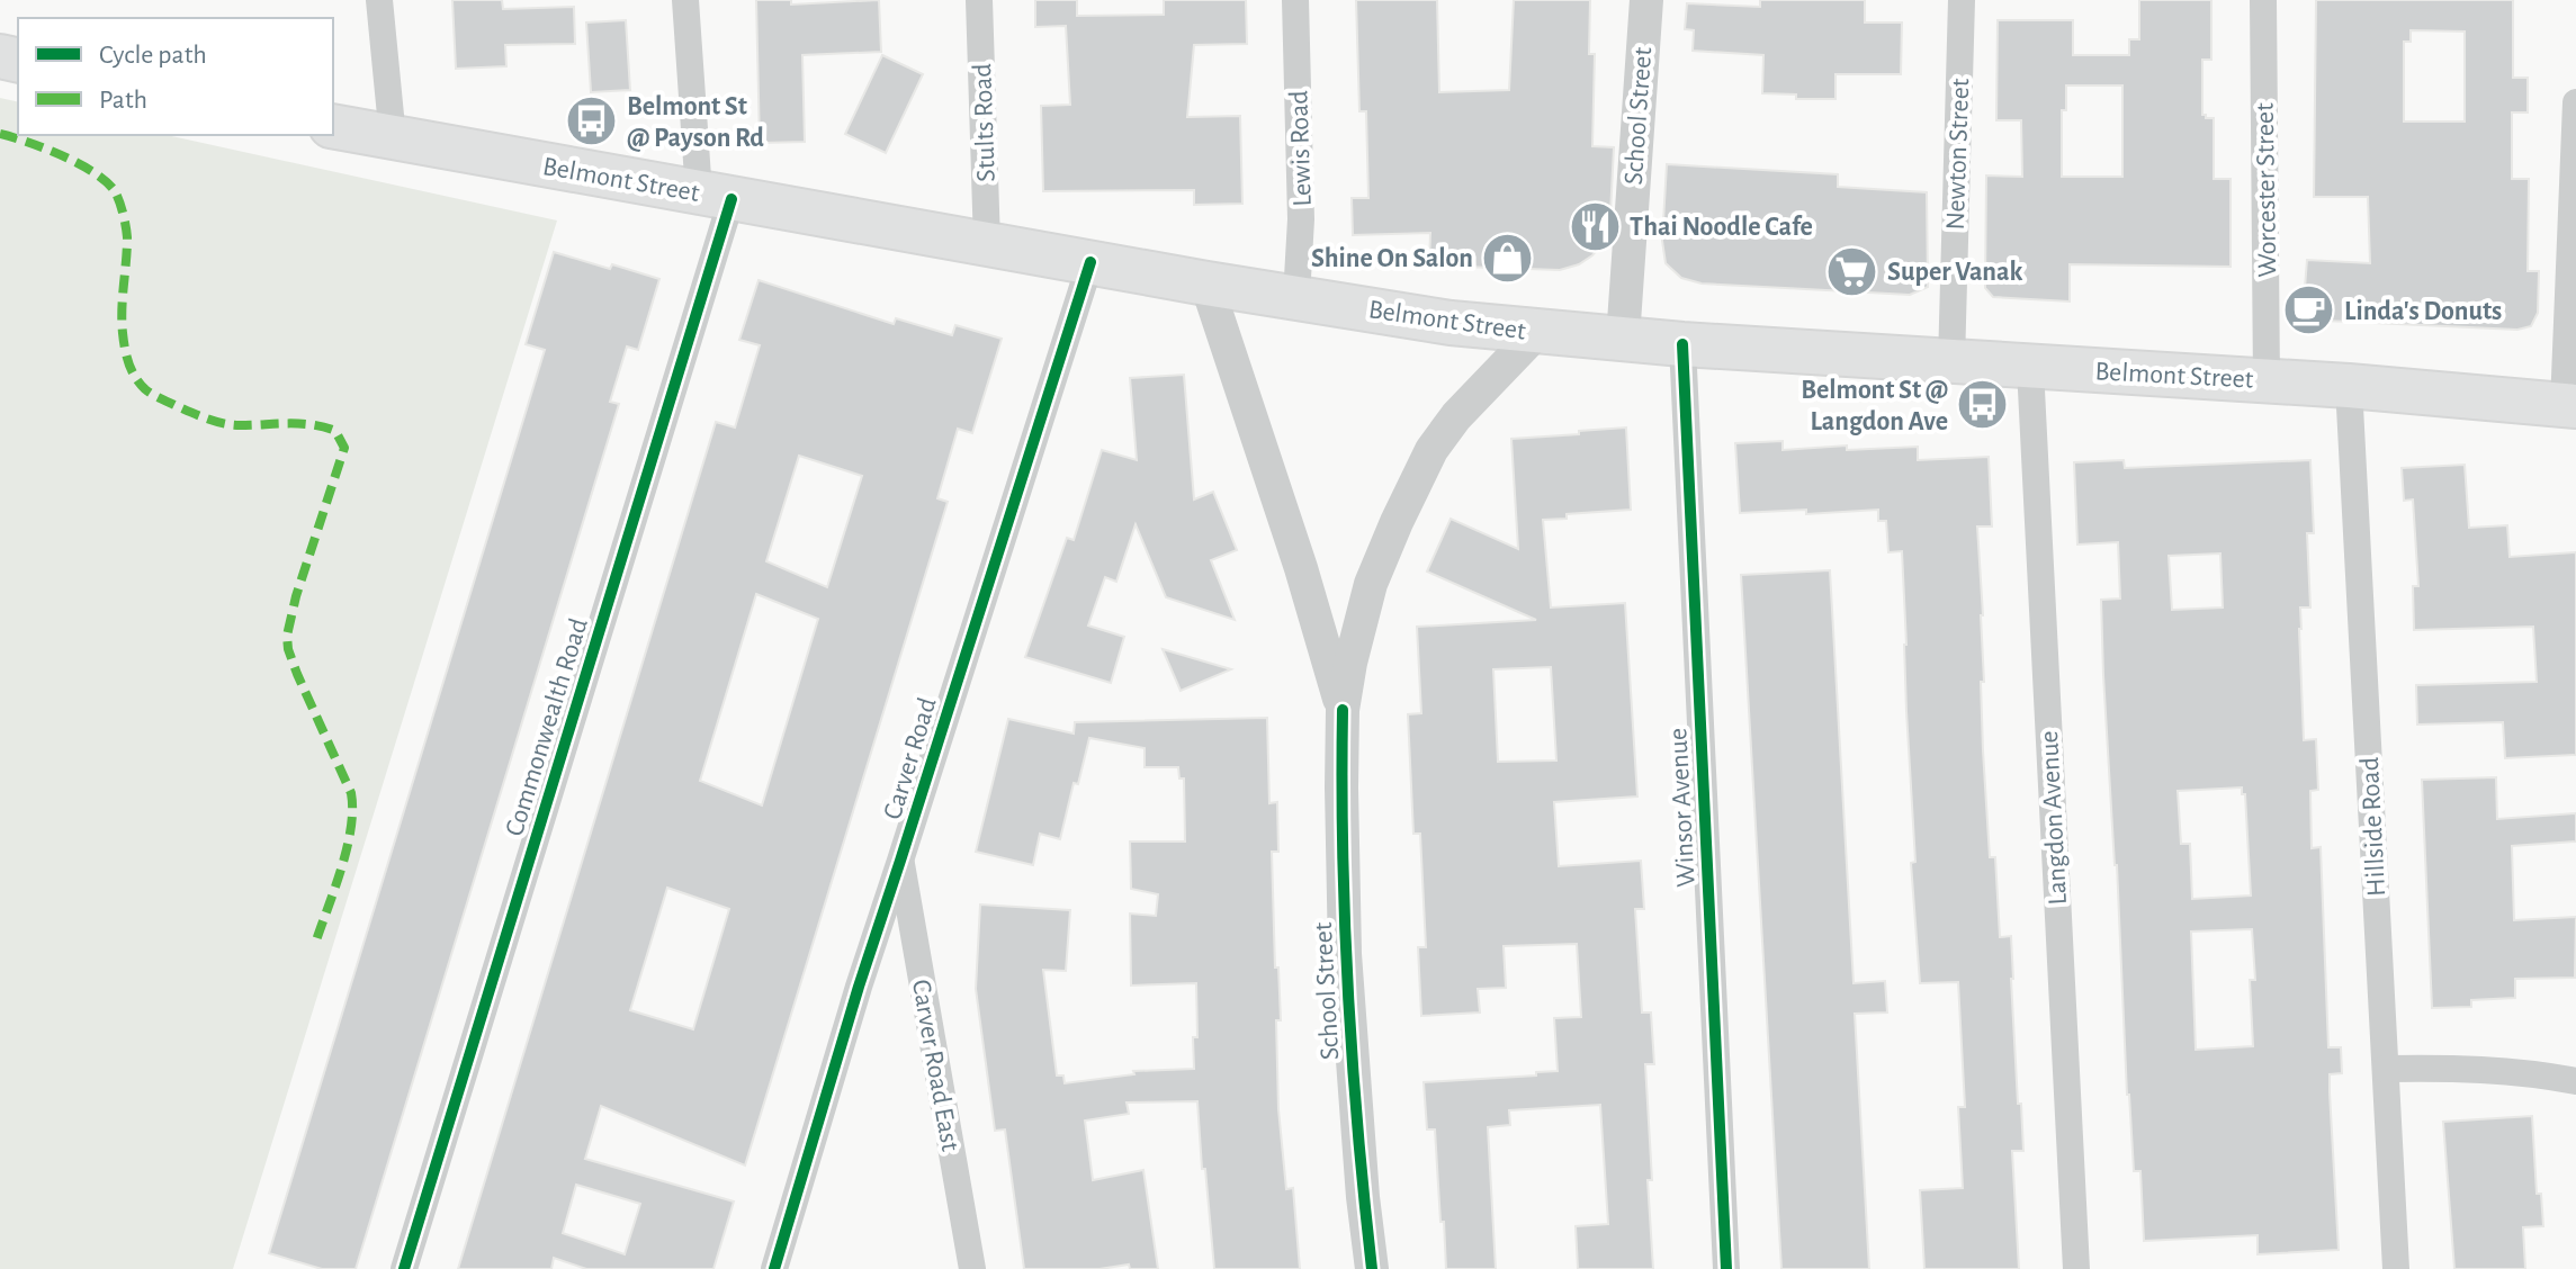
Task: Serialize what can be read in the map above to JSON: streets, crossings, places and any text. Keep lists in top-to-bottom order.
{
  "streets": {
    "main road": ["Belmont Street"],
    "street": [
      "School Street",
      "Stults Road",
      "Lewis Road",
      "Newton Street",
      "Worcester Street",
      "Commonwealth Road",
      "Carver Road",
      "Winsor Avenue",
      "Langdon Avenue",
      "Hillside Road",
      "Carver Road East"
    ]
  },
  "crossings": [
    ["School Street", "Belmont Street"],
    ["Stults Road", "Belmont Street"],
    ["Lewis Road", "Belmont Street"],
    ["Newton Street", "Belmont Street"],
    ["Belmont Street", "Worcester Street"],
    ["Belmont Street", "Commonwealth Road"],
    ["Belmont Street", "Carver Road"],
    ["Belmont Street", "Winsor Avenue"],
    ["Belmont Street", "Langdon Avenue"],
    ["Belmont Street", "Hillside Road"],
    ["Carver Road", "Carver Road East"]
  ],
  "places": {
    "bus stop": ["Belmont St @ Payson Rd", "Belmont St @ Langdon Ave"],
    "restaurant": ["Thai Noodle Cafe"],
    "shop": ["Shine On Salon"],
    "supermarket": ["Super Vanak"],
    "cafe": ["Linda's Donuts"]
  },
  "legend": ["Cycle path", "Path"]
}
